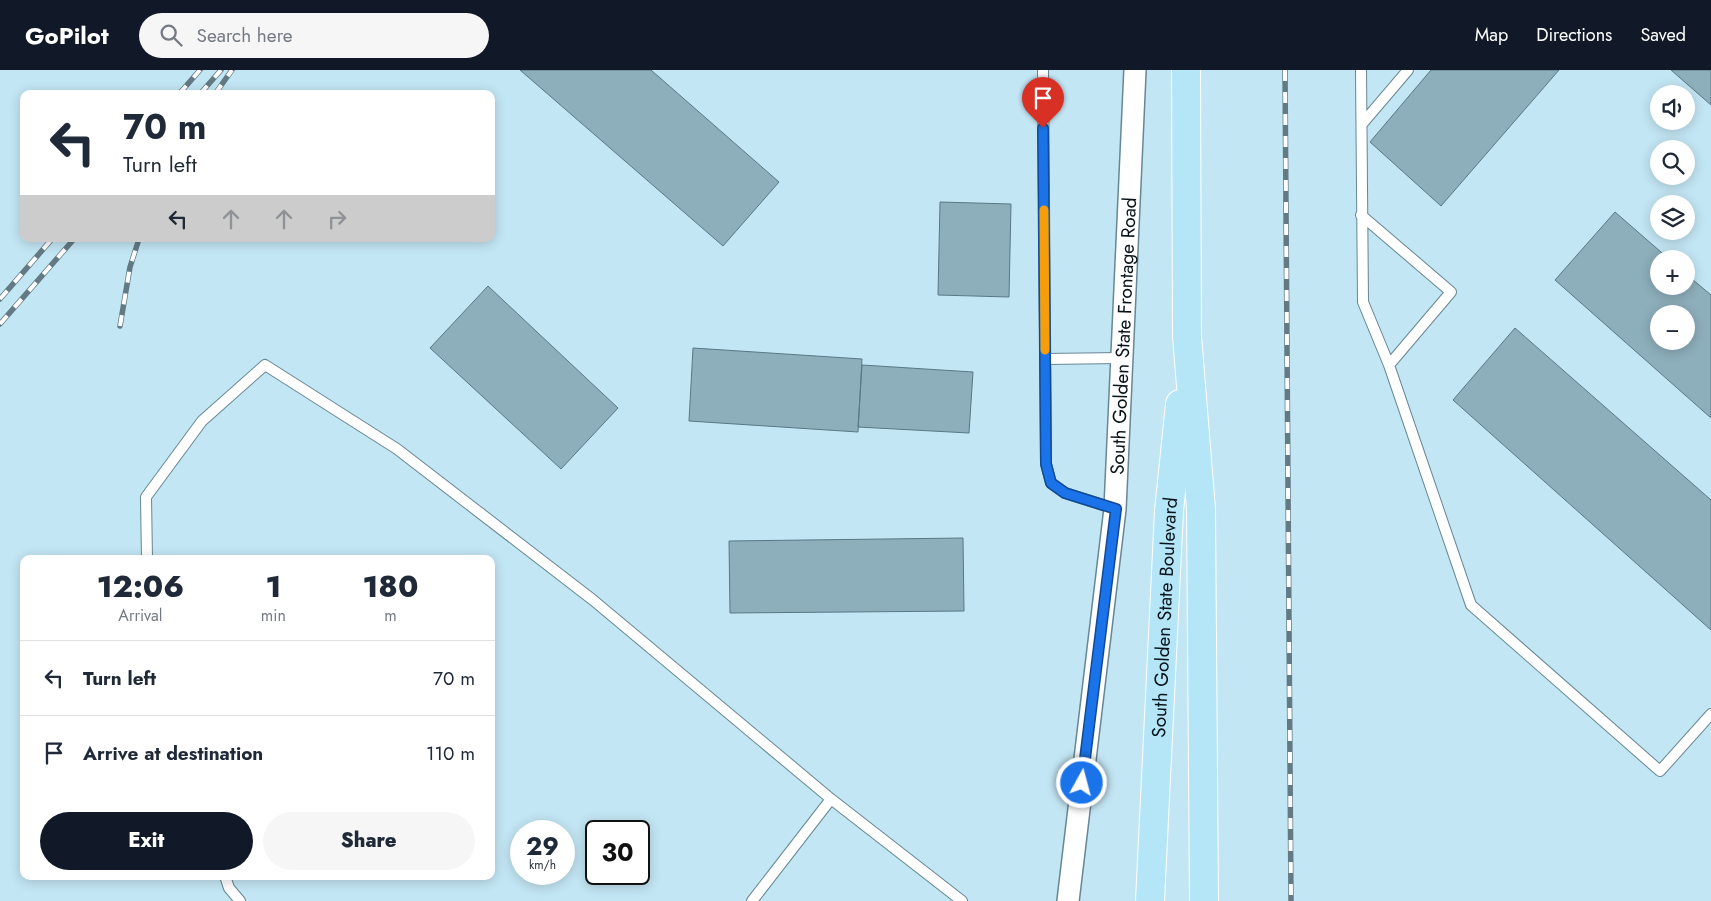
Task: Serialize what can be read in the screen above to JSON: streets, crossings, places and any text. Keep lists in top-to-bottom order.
{
  "streets": {
    "main road": ["South Golden State Boulevard"],
    "street": ["South Golden State Frontage Road"]
  },
  "page": {
    "header": "GoPilot",
    "search": "Search here",
    "nav": ["Map", "Directions", "Saved"],
    "map_buttons": ["+", "−"],
    "turn": ["70 m", "Turn left"],
    "eta": [
      "12:06",
      "Arrival",
      "1",
      "min",
      "180",
      "m"
    ],
    "list": [
      {
        "name": "Turn left",
        "value": "70 m"
      },
      {
        "name": "Arrive at destination",
        "value": "110 m"
      }
    ],
    "buttons": ["Exit", "Share"],
    "speed": "29 km/h",
    "limit": "30"
  }
}
